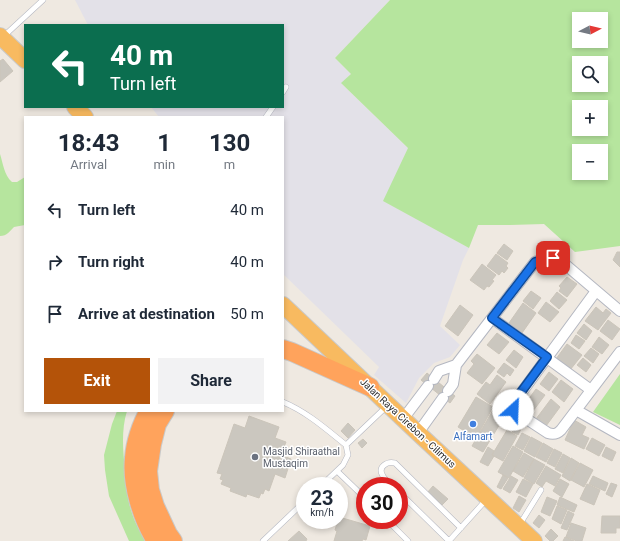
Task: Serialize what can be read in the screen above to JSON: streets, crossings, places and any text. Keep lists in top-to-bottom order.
{
  "streets": {
    "highway": ["Jalan Raya Cirebon - Cilimus"]
  },
  "places": ["Alfamart", "Masjid Shiraathal Mustaqim"],
  "north": "right",
  "page": {
    "map_buttons": ["+", "−"],
    "turn": ["40 m", "Turn left"],
    "eta": [
      "18:43",
      "Arrival",
      "1",
      "min",
      "130",
      "m"
    ],
    "list": [
      {
        "name": "Turn left",
        "value": "40 m"
      },
      {
        "name": "Turn right",
        "value": "40 m"
      },
      {
        "name": "Arrive at destination",
        "value": "50 m"
      }
    ],
    "buttons": ["Exit", "Share"],
    "speed": "23 km/h",
    "limit": "30"
  }
}
